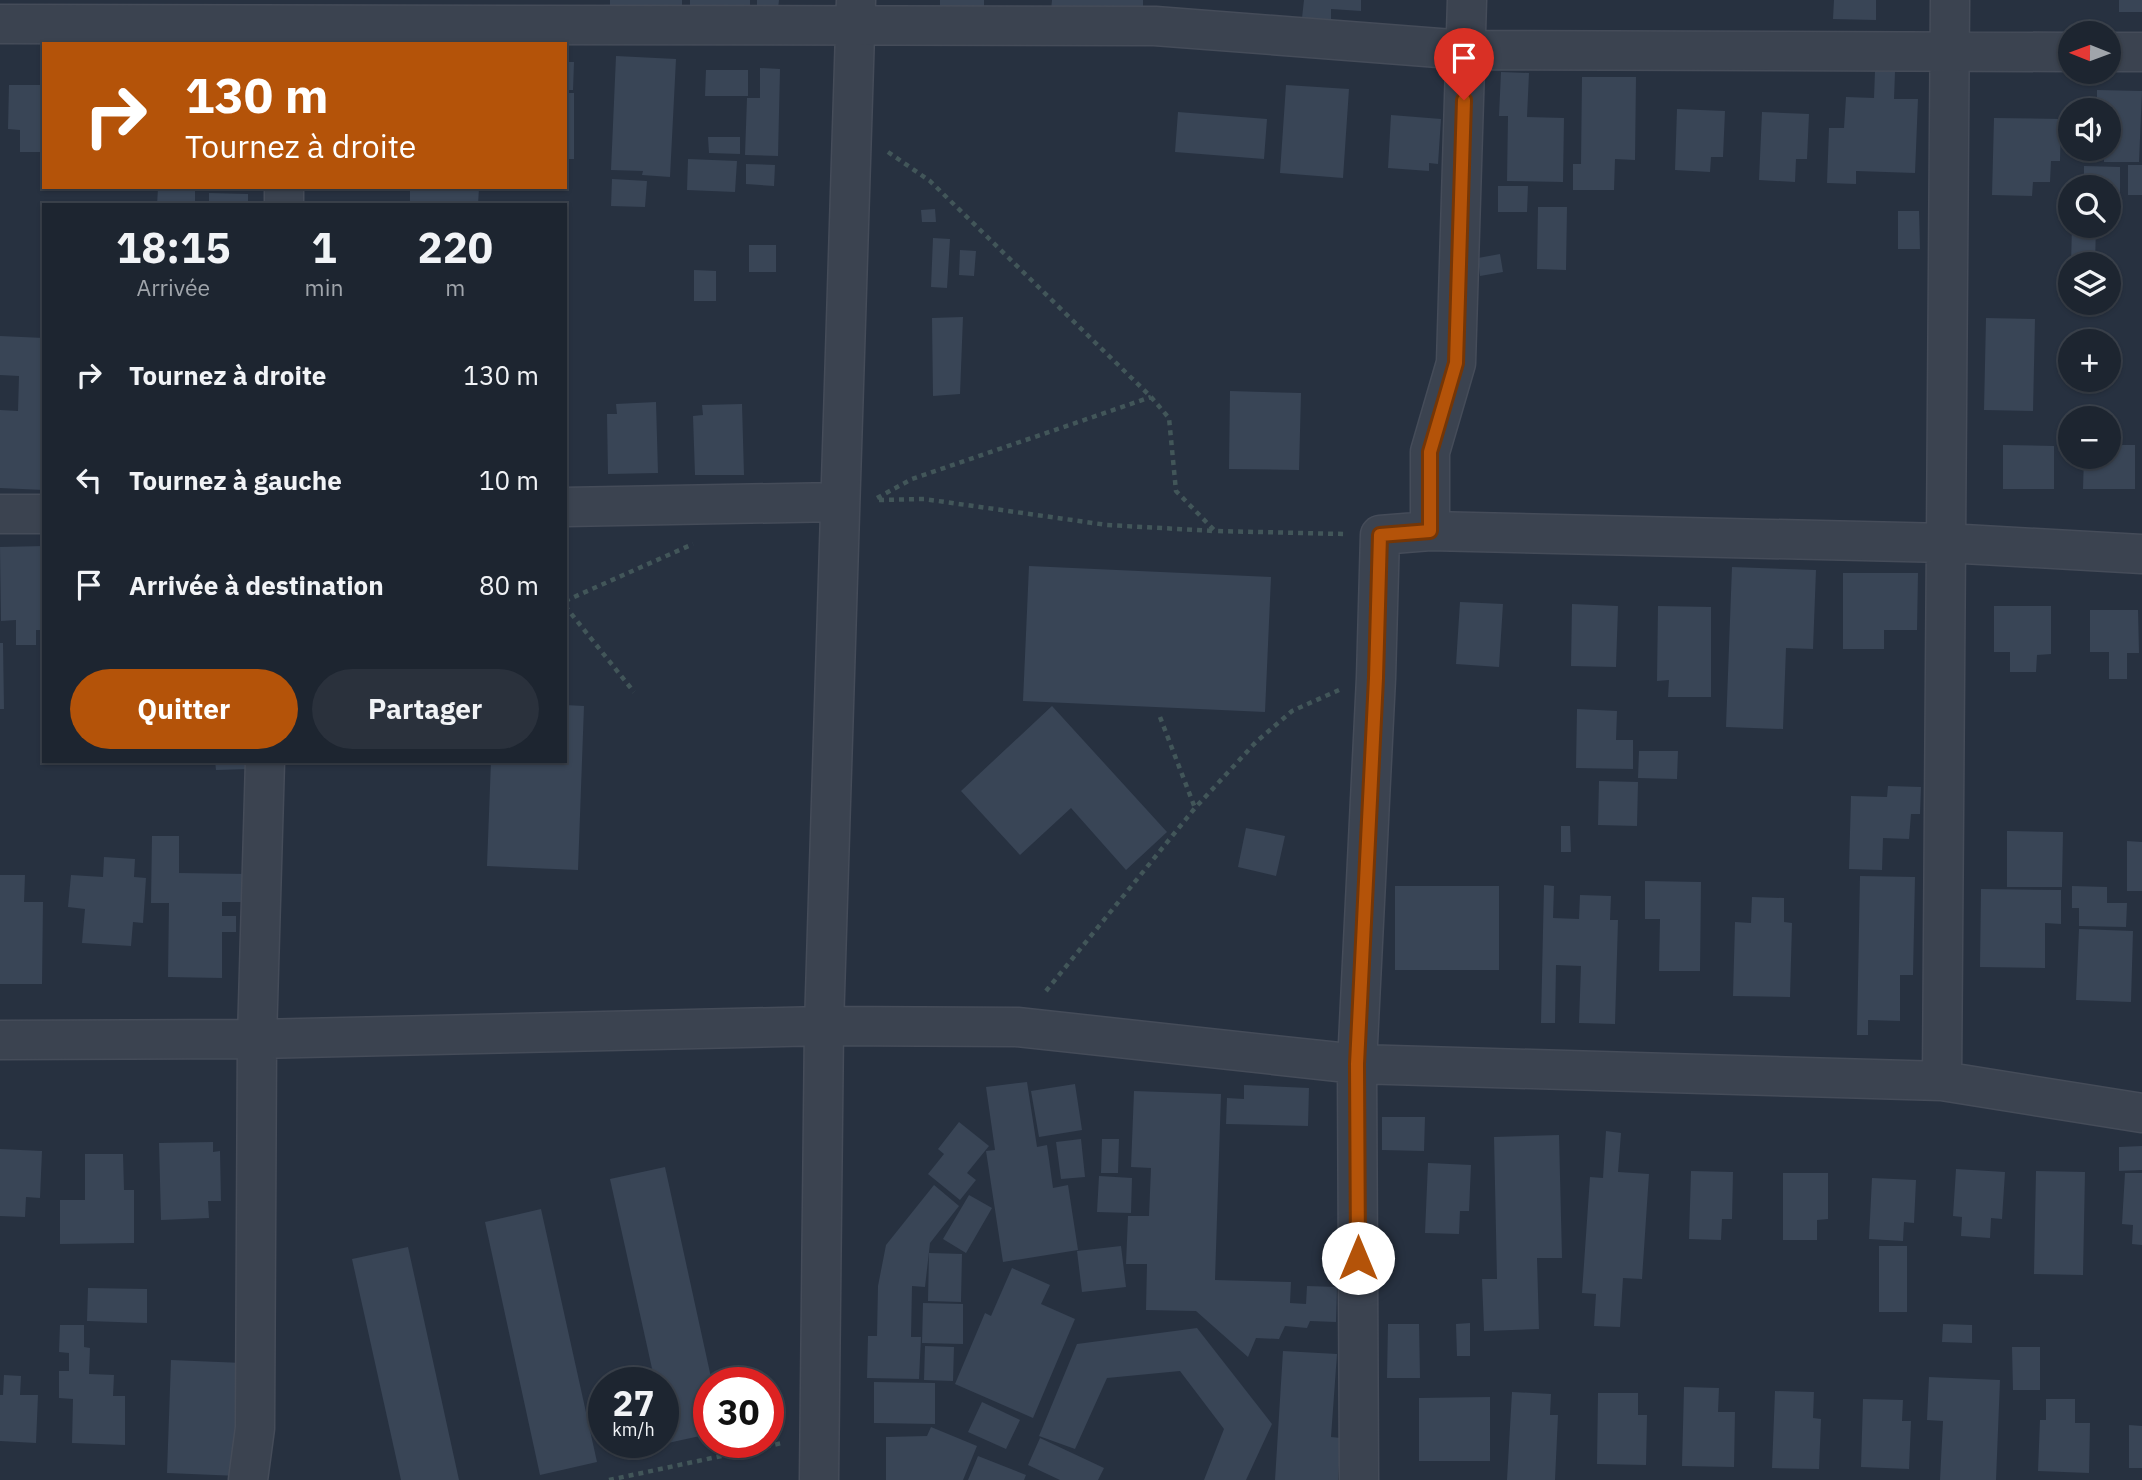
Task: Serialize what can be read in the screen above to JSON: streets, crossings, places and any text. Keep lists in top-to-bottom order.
{
  "north": "left",
  "page": {
    "map_buttons": ["+", "−"],
    "turn": ["130 m", "Tournez à droite"],
    "eta": [
      "18:15",
      "Arrivée",
      "1",
      "min",
      "220",
      "m"
    ],
    "list": [
      {
        "name": "Tournez à droite",
        "value": "130 m"
      },
      {
        "name": "Tournez à gauche",
        "value": "10 m"
      },
      {
        "name": "Arrivée à destination",
        "value": "80 m"
      }
    ],
    "buttons": ["Quitter", "Partager"],
    "speed": "27 km/h",
    "limit": "30"
  }
}
